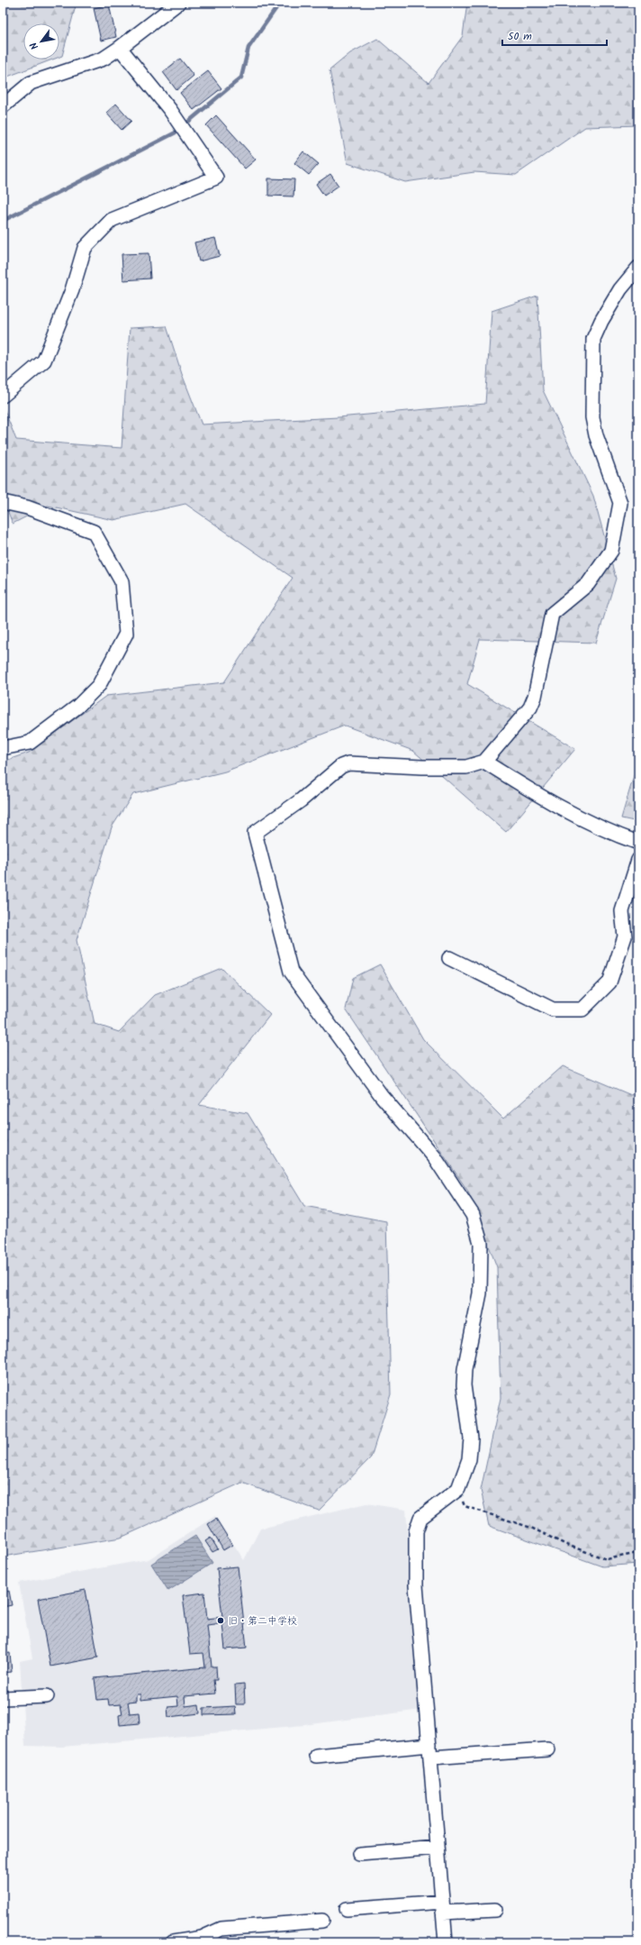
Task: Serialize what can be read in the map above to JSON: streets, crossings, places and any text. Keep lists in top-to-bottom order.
{
  "places": ["旧・第二中学校"],
  "scale_bar": "50 m",
  "north": "bottom left"
}
